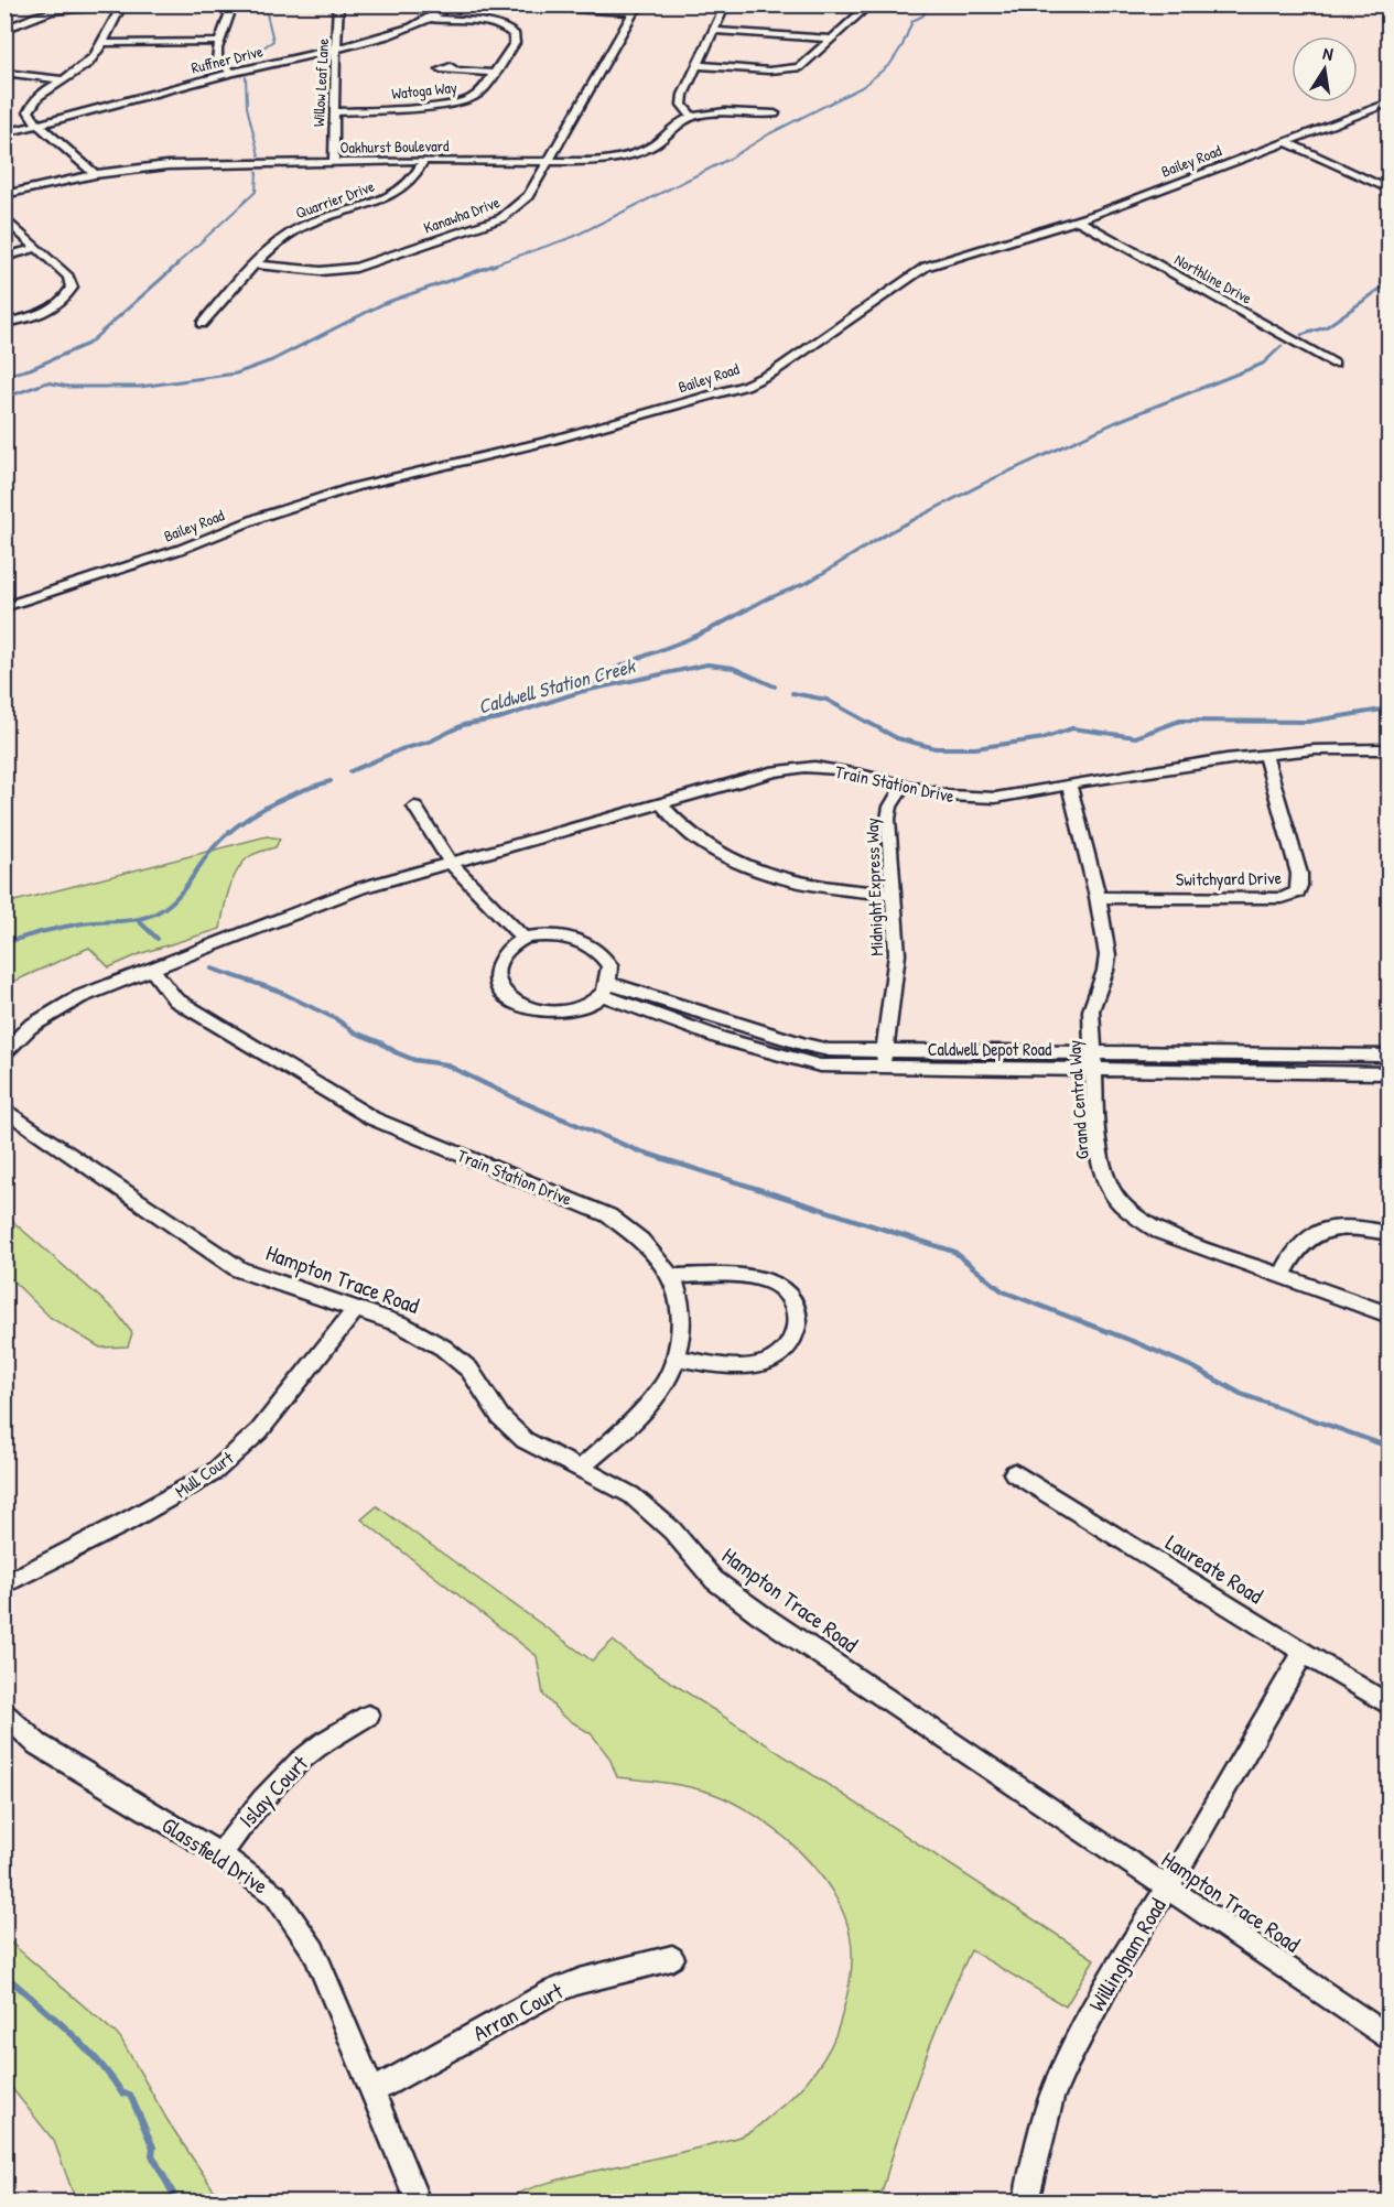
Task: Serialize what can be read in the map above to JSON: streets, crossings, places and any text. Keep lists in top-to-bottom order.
{
  "streets": {
    "street": [
      "Ruffner Drive",
      "Willow Leaf Lane",
      "Watoga Way",
      "Oakhurst Boulevard",
      "Bailey Road",
      "Quarrier Drive",
      "Kanawha Drive",
      "Northline Drive",
      "Train Station Drive",
      "Switchyard Drive",
      "Midnight Express Way",
      "Caldwell Depot Road",
      "Grand Central Way",
      "Hampton Trace Road",
      "Mull Court",
      "Laureate Road",
      "Islay Court",
      "Glassfield Drive",
      "Willingham Road",
      "Arran Court"
    ]
  },
  "crossings": [
    ["Ruffner Drive", "Willow Leaf Lane"],
    ["Ruffner Drive", "Watoga Way"],
    ["Willow Leaf Lane", "Watoga Way"],
    ["Willow Leaf Lane", "Oakhurst Boulevard"],
    ["Oakhurst Boulevard", "Quarrier Drive"],
    ["Oakhurst Boulevard", "Kanawha Drive"],
    ["Bailey Road", "Northline Drive"],
    ["Quarrier Drive", "Kanawha Drive"],
    ["Train Station Drive", "Switchyard Drive"],
    ["Train Station Drive", "Midnight Express Way"],
    ["Train Station Drive", "Grand Central Way"],
    ["Train Station Drive", "Hampton Trace Road"],
    ["Switchyard Drive", "Grand Central Way"],
    ["Midnight Express Way", "Caldwell Depot Road"],
    ["Caldwell Depot Road", "Grand Central Way"],
    ["Hampton Trace Road", "Mull Court"],
    ["Hampton Trace Road", "Willingham Road"],
    ["Laureate Road", "Willingham Road"],
    ["Islay Court", "Glassfield Drive"],
    ["Glassfield Drive", "Arran Court"]
  ],
  "water": ["Caldwell Station Creek"],
  "north": "top"
}
